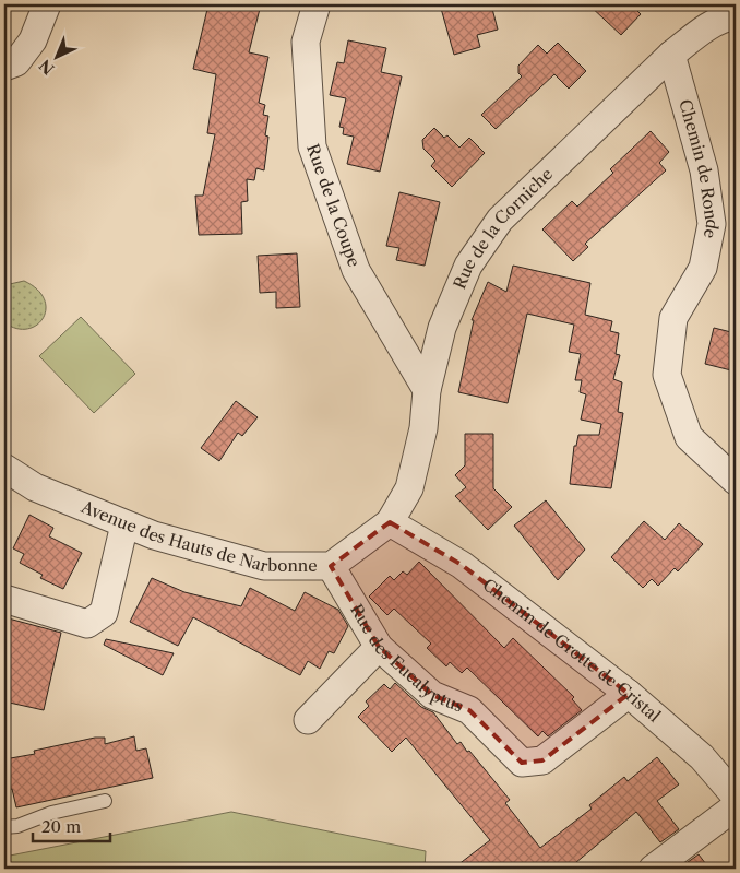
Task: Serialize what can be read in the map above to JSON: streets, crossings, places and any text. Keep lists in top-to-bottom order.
{
  "streets": {
    "street": [
      "Chemin de Ronde",
      "Rue de la Coupe",
      "Rue de la Corniche",
      "Avenue des Hauts de Narbonne",
      "Chemin de Grotte de Cristal",
      "Rue des Eucalyptus"
    ]
  },
  "crossings": [
    ["Chemin de Ronde", "Rue de la Corniche"],
    ["Rue de la Coupe", "Rue de la Corniche"],
    ["Rue de la Corniche", "Avenue des Hauts de Narbonne"],
    ["Rue de la Corniche", "Chemin de Grotte de Cristal"],
    ["Avenue des Hauts de Narbonne", "Chemin de Grotte de Cristal"],
    ["Avenue des Hauts de Narbonne", "Rue des Eucalyptus"],
    ["Chemin de Grotte de Cristal", "Rue des Eucalyptus"]
  ],
  "scale_bar": "20 m",
  "north": "bottom left"
}
